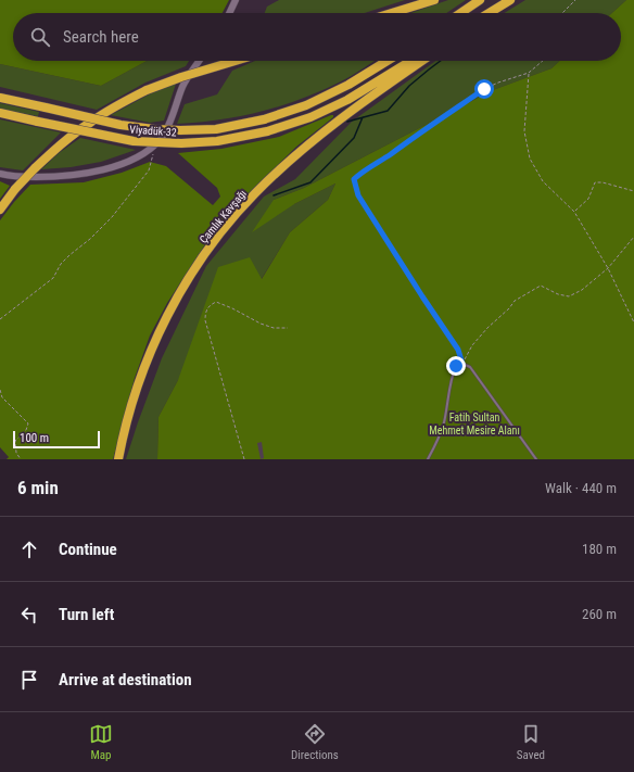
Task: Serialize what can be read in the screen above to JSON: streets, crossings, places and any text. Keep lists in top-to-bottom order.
{
  "streets": {
    "highway": ["Viyadük-32", "Çamlık Kavşağı"]
  },
  "parks": ["Fatih Sultan Mehmet Mesire Alanı"],
  "scale_bar": "100 m",
  "page": {
    "search": "Search here",
    "scale": "100 m",
    "heading": ["6 min", "Walk · 440 m"],
    "list": [
      ["Continue", "180 m"],
      ["Turn left", "260 m"],
      "Arrive at destination"
    ],
    "nav": ["Map", "Directions", "Saved"]
  }
}
